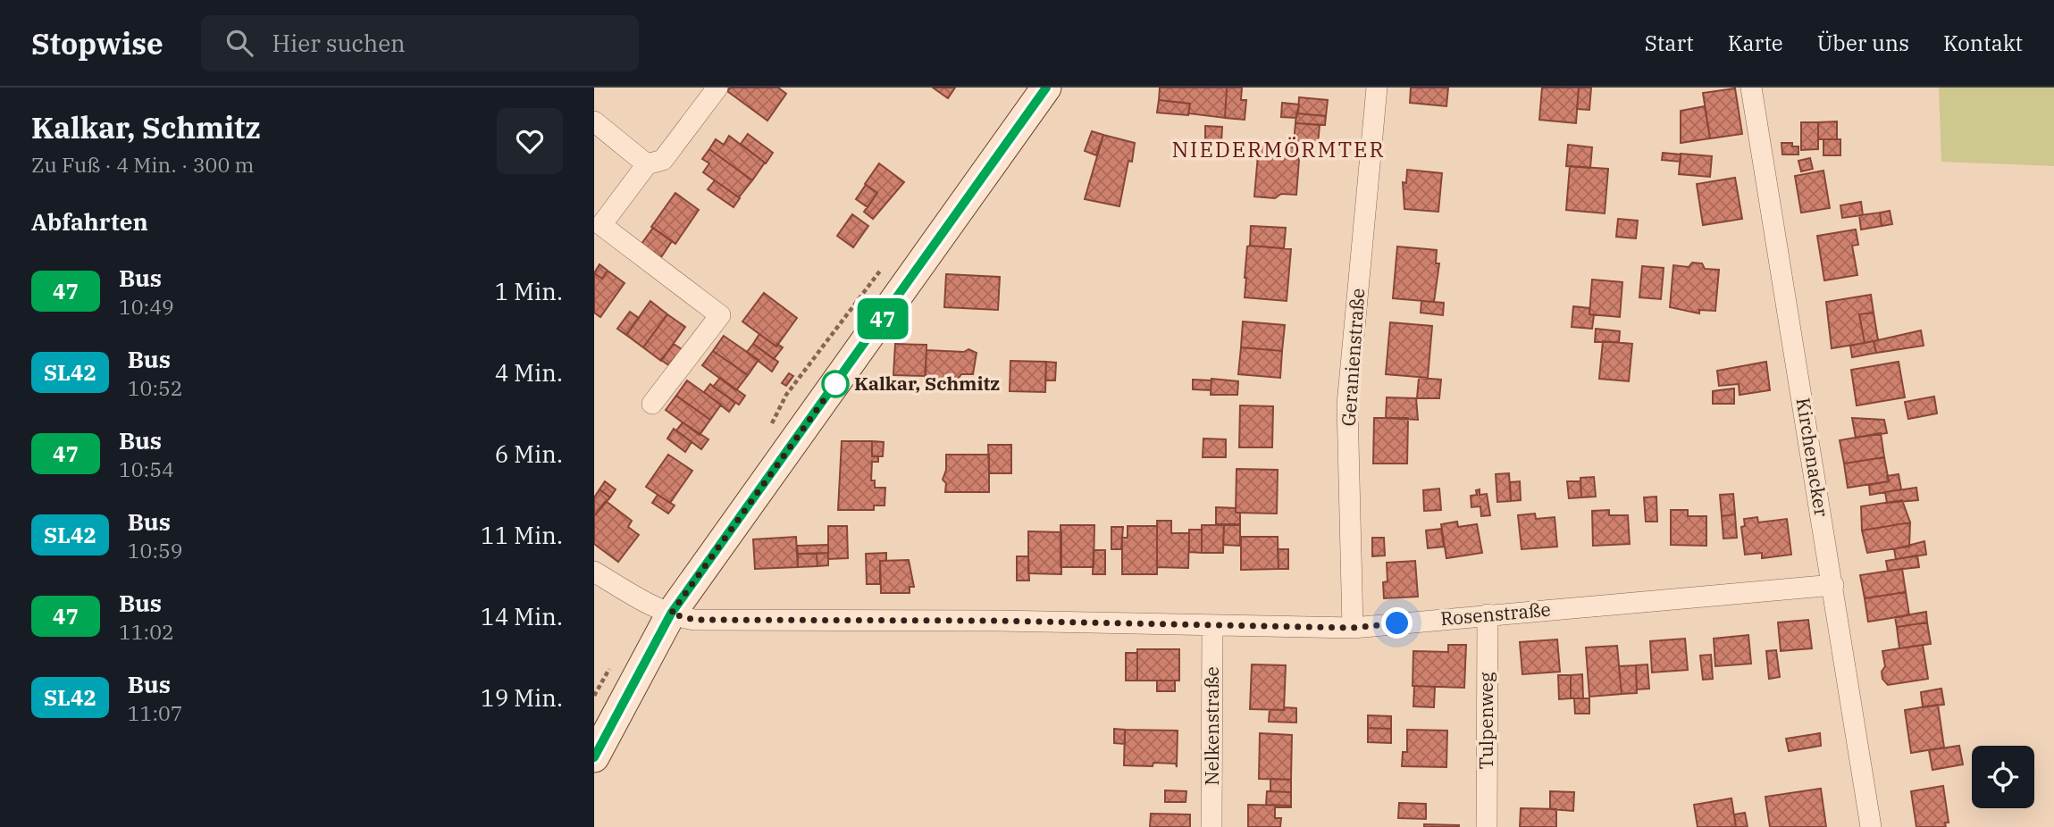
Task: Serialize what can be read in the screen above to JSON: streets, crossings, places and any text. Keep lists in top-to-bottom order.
{
  "streets": {
    "street": [
      "Geranienstraße",
      "Kirchenacker",
      "Rosenstraße",
      "Tulpenweg",
      "Nelkenstraße"
    ]
  },
  "crossings": [
    ["Geranienstraße", "Rosenstraße"],
    ["Kirchenacker", "Rosenstraße"],
    ["Rosenstraße", "Tulpenweg"],
    ["Rosenstraße", "Nelkenstraße"]
  ],
  "districts": ["NIEDERMÖRMTER"],
  "places": ["Kalkar, Schmitz"],
  "lines": ["bus line 47"],
  "page": {
    "header": "Stopwise",
    "search": "Hier suchen",
    "nav": [
      "Start",
      "Karte",
      "Über uns",
      "Kontakt"
    ],
    "heading": [
      ["Kalkar, Schmitz", "Zu Fuß · 4 Min. · 300 m"],
      "Abfahrten"
    ],
    "on_map": "47",
    "list": [
      {
        "mark": "47",
        "name": "Bus",
        "note": "10:49",
        "value": "1 Min."
      },
      {
        "mark": "SL42",
        "name": "Bus",
        "note": "10:52",
        "value": "4 Min."
      },
      {
        "mark": "47",
        "name": "Bus",
        "note": "10:54",
        "value": "6 Min."
      },
      {
        "mark": "SL42",
        "name": "Bus",
        "note": "10:59",
        "value": "11 Min."
      },
      {
        "mark": "47",
        "name": "Bus",
        "note": "11:02",
        "value": "14 Min."
      },
      {
        "mark": "SL42",
        "name": "Bus",
        "note": "11:07",
        "value": "19 Min."
      }
    ]
  }
}
